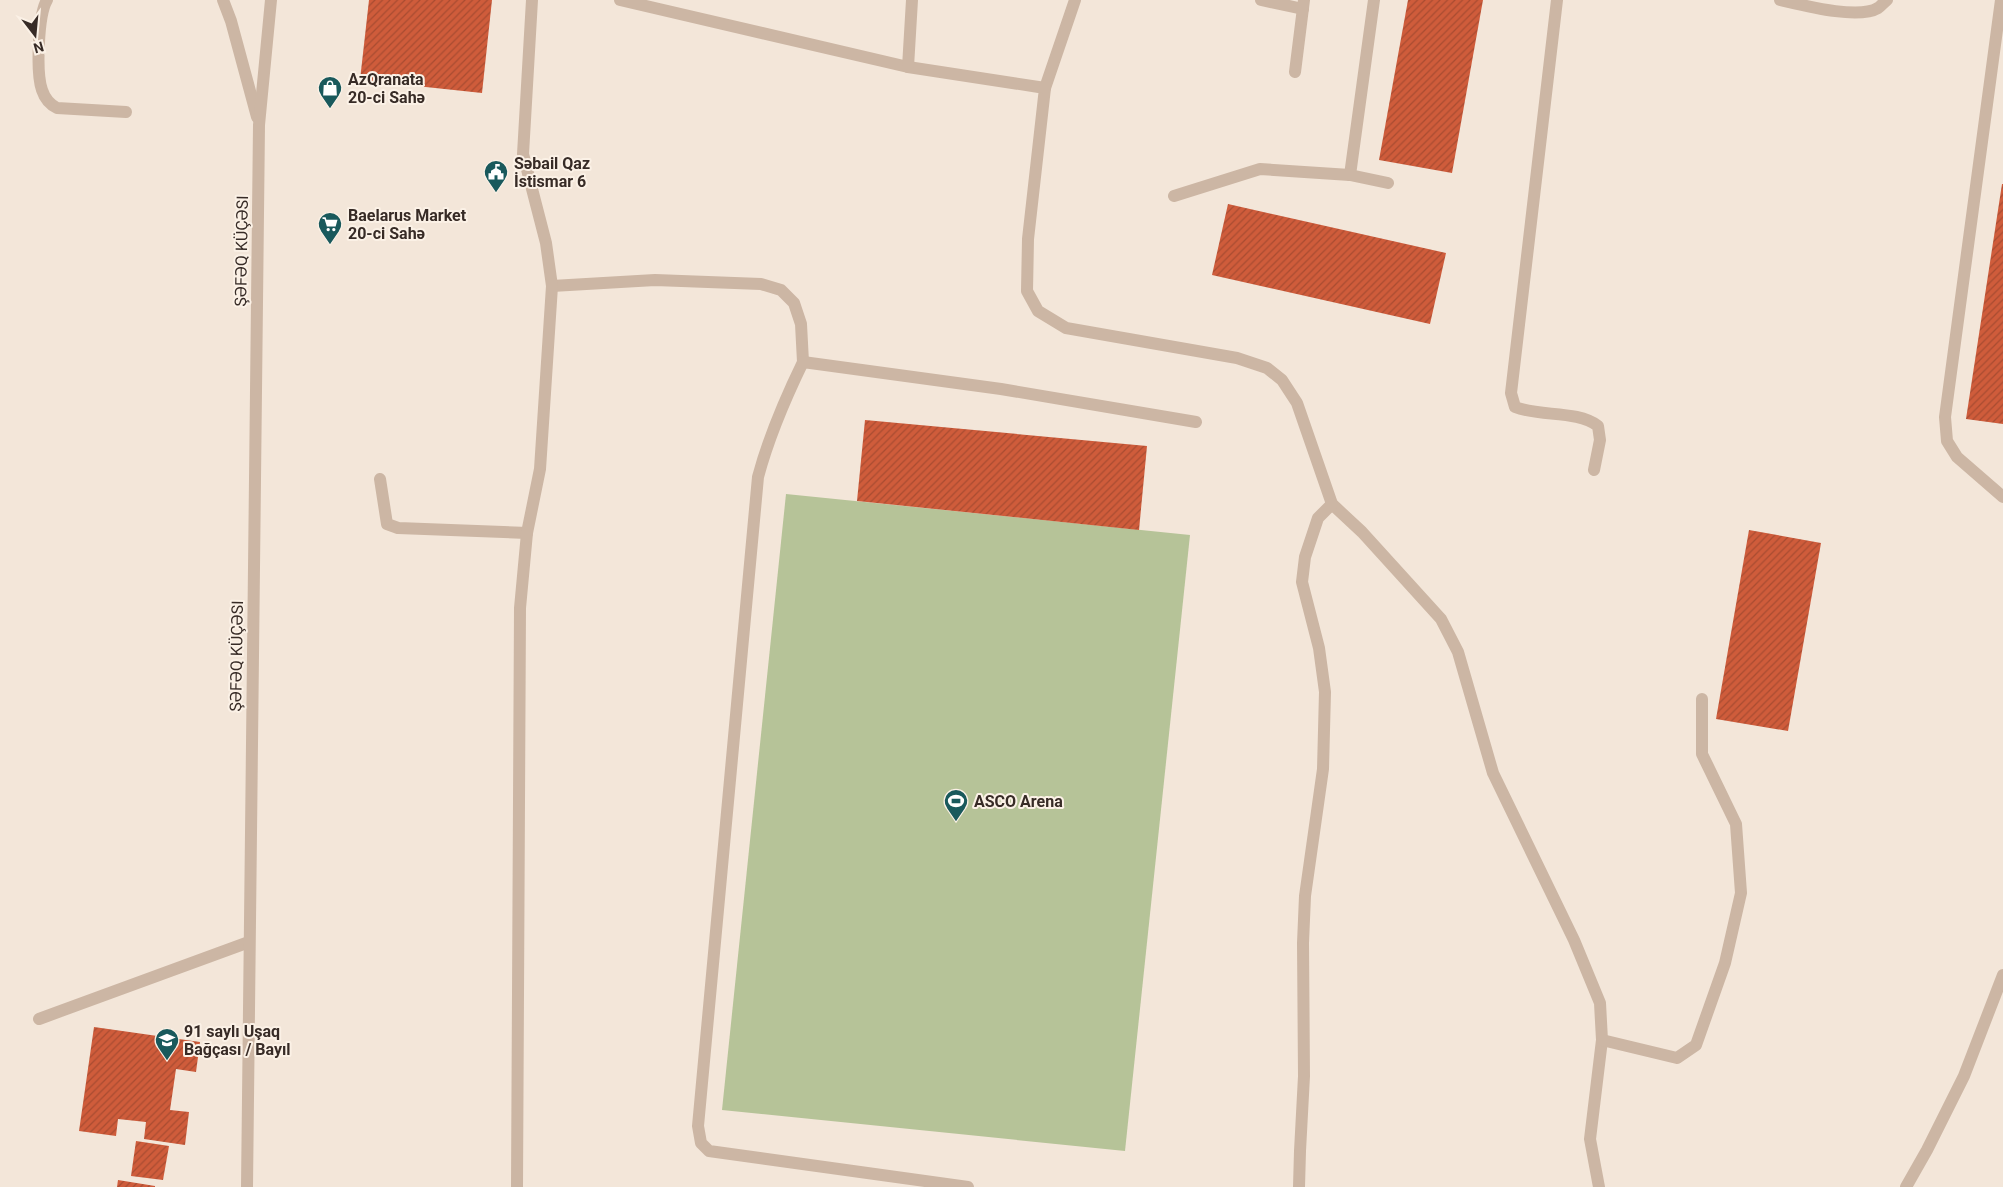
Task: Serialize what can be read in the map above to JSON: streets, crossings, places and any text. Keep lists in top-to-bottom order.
{
  "streets": {
    "street": ["ŞƏFƏQ KÜÇƏSI"]
  },
  "places": {
    "shop": ["AzQranata 20-ci Sahə"],
    "public building": ["Səbail Qaz İstismar 6"],
    "supermarket": ["Baelarus Market 20-ci Sahə"],
    "sports": ["ASCO Arena"],
    "school or university": ["91 saylı Uşaq Bağçası / Bayıl"]
  },
  "north": "bottom"
}
